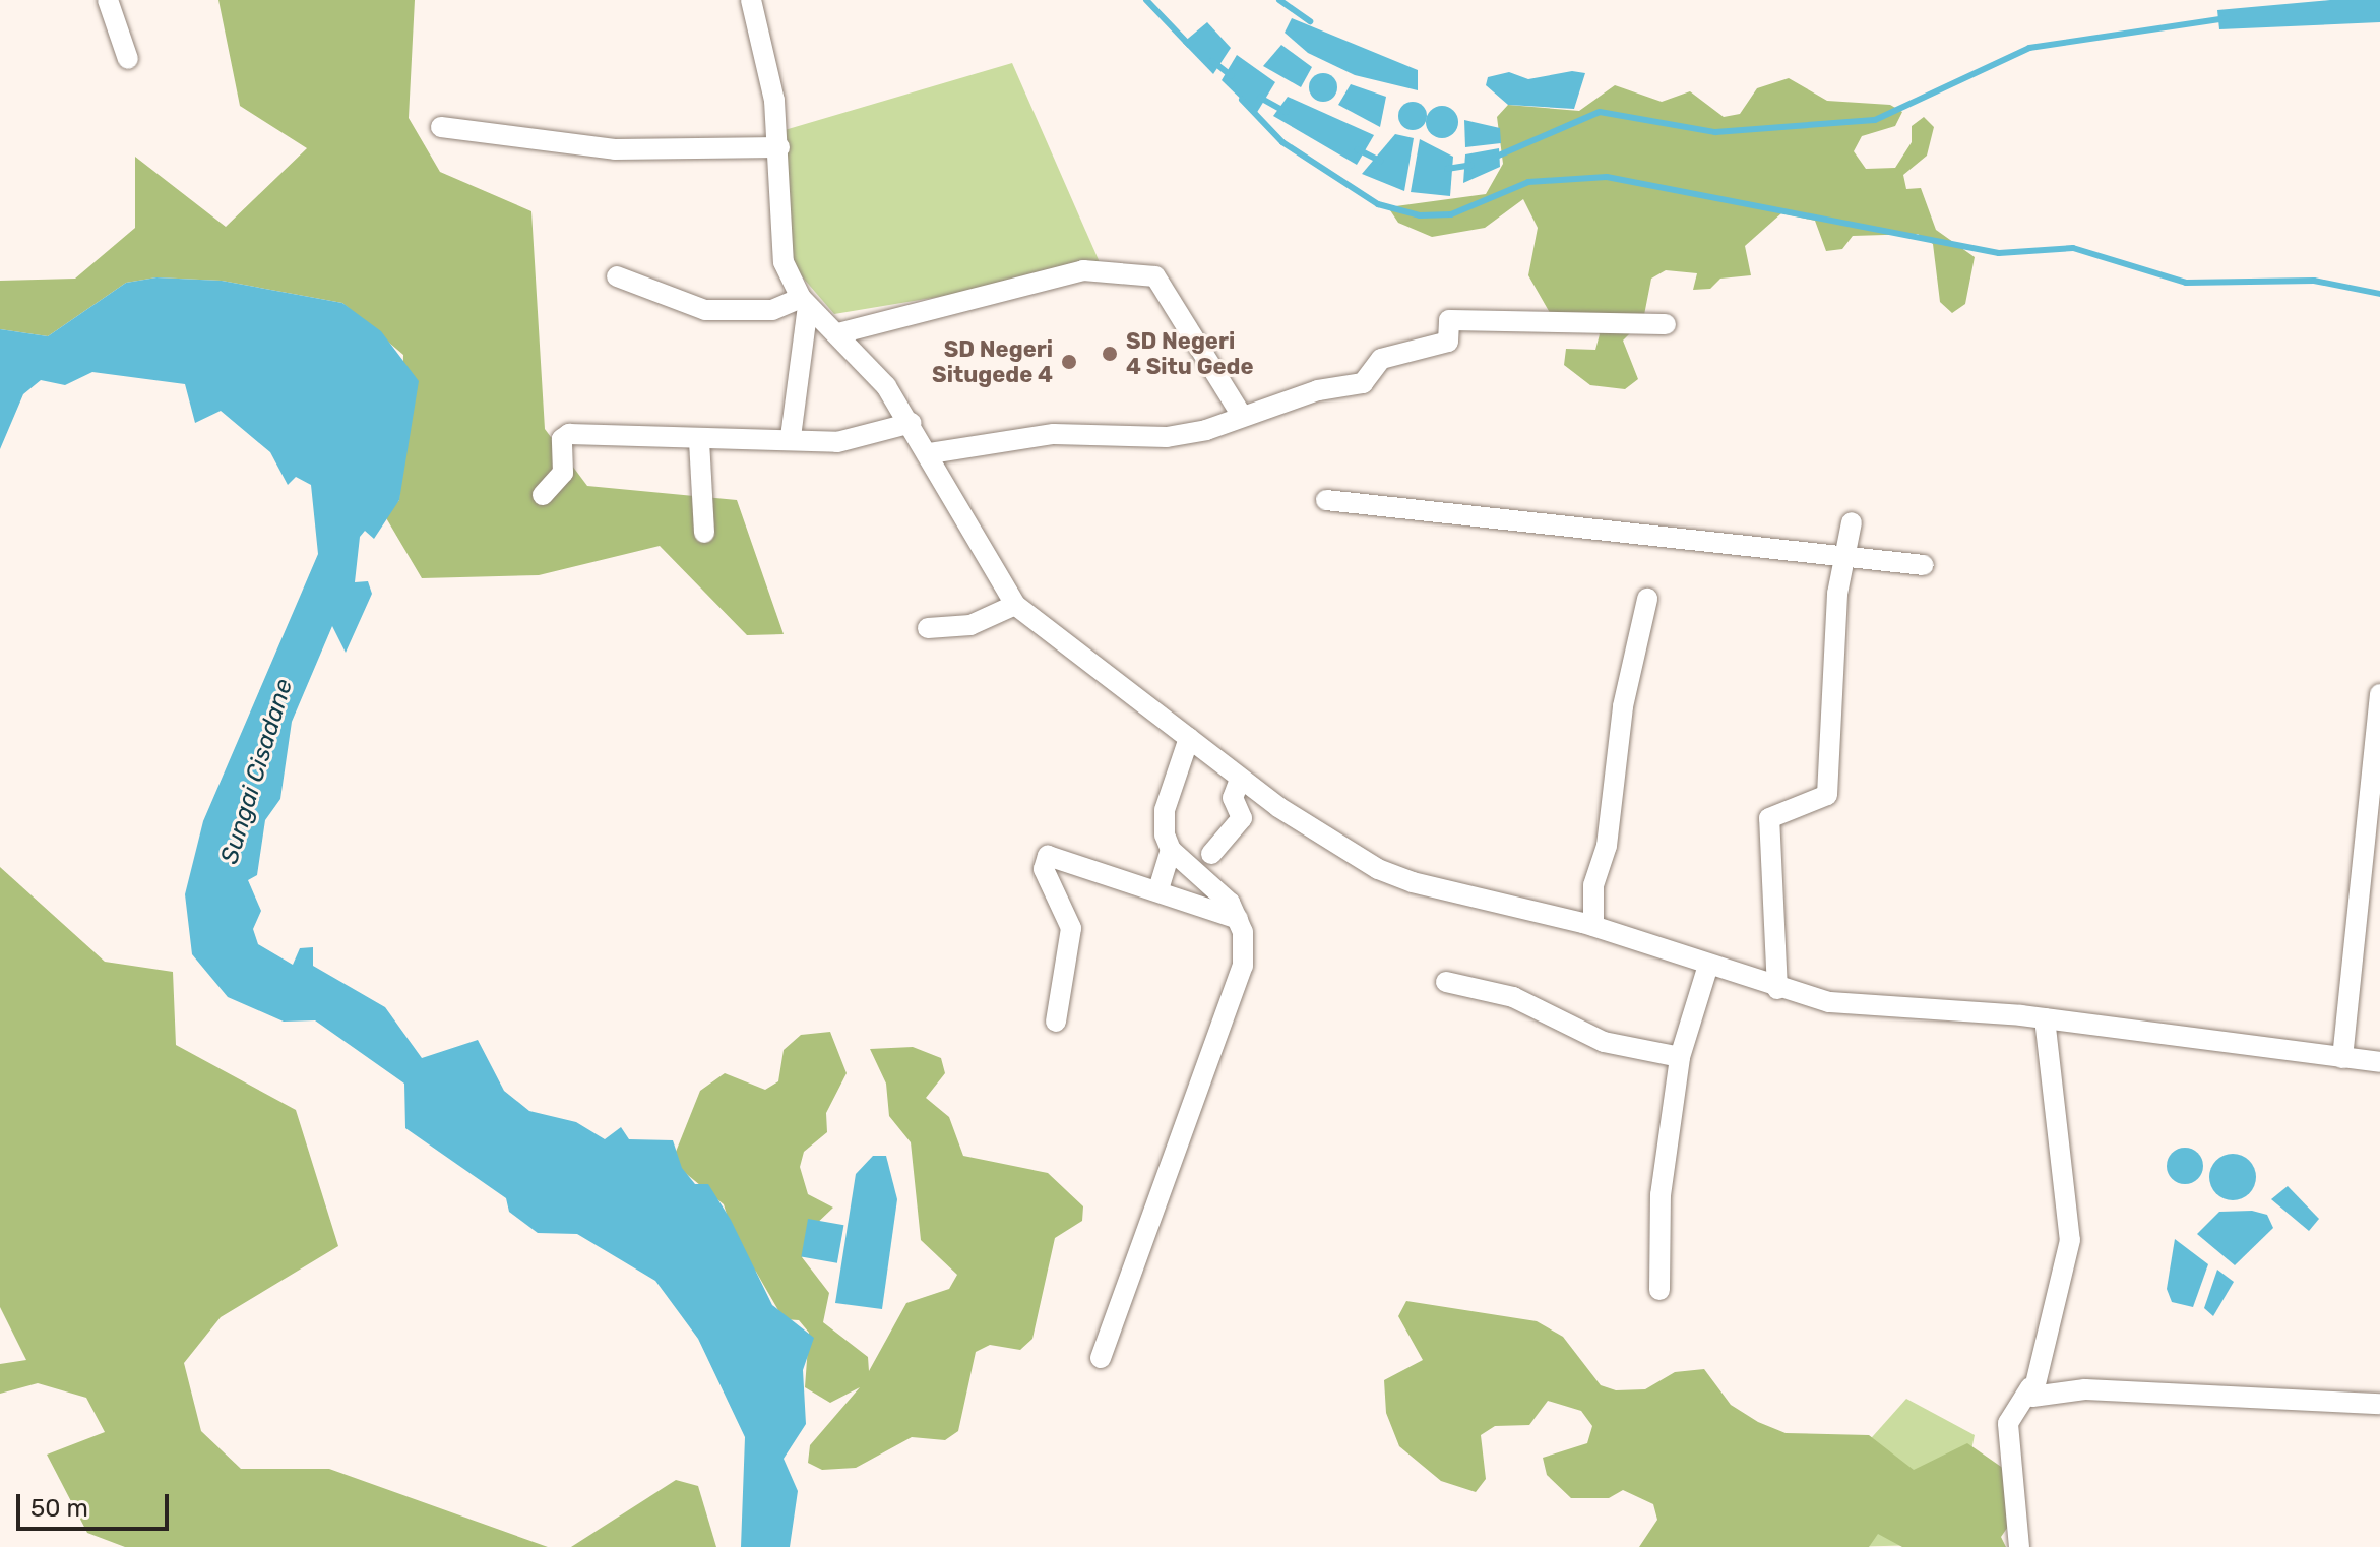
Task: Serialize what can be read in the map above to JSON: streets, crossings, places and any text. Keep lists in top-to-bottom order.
{
  "water": ["Sungai Cisadane"],
  "places": ["SD Negeri 4 Situ Gede", "SD Negeri Situgede 4"],
  "scale_bar": "50 m"
}
